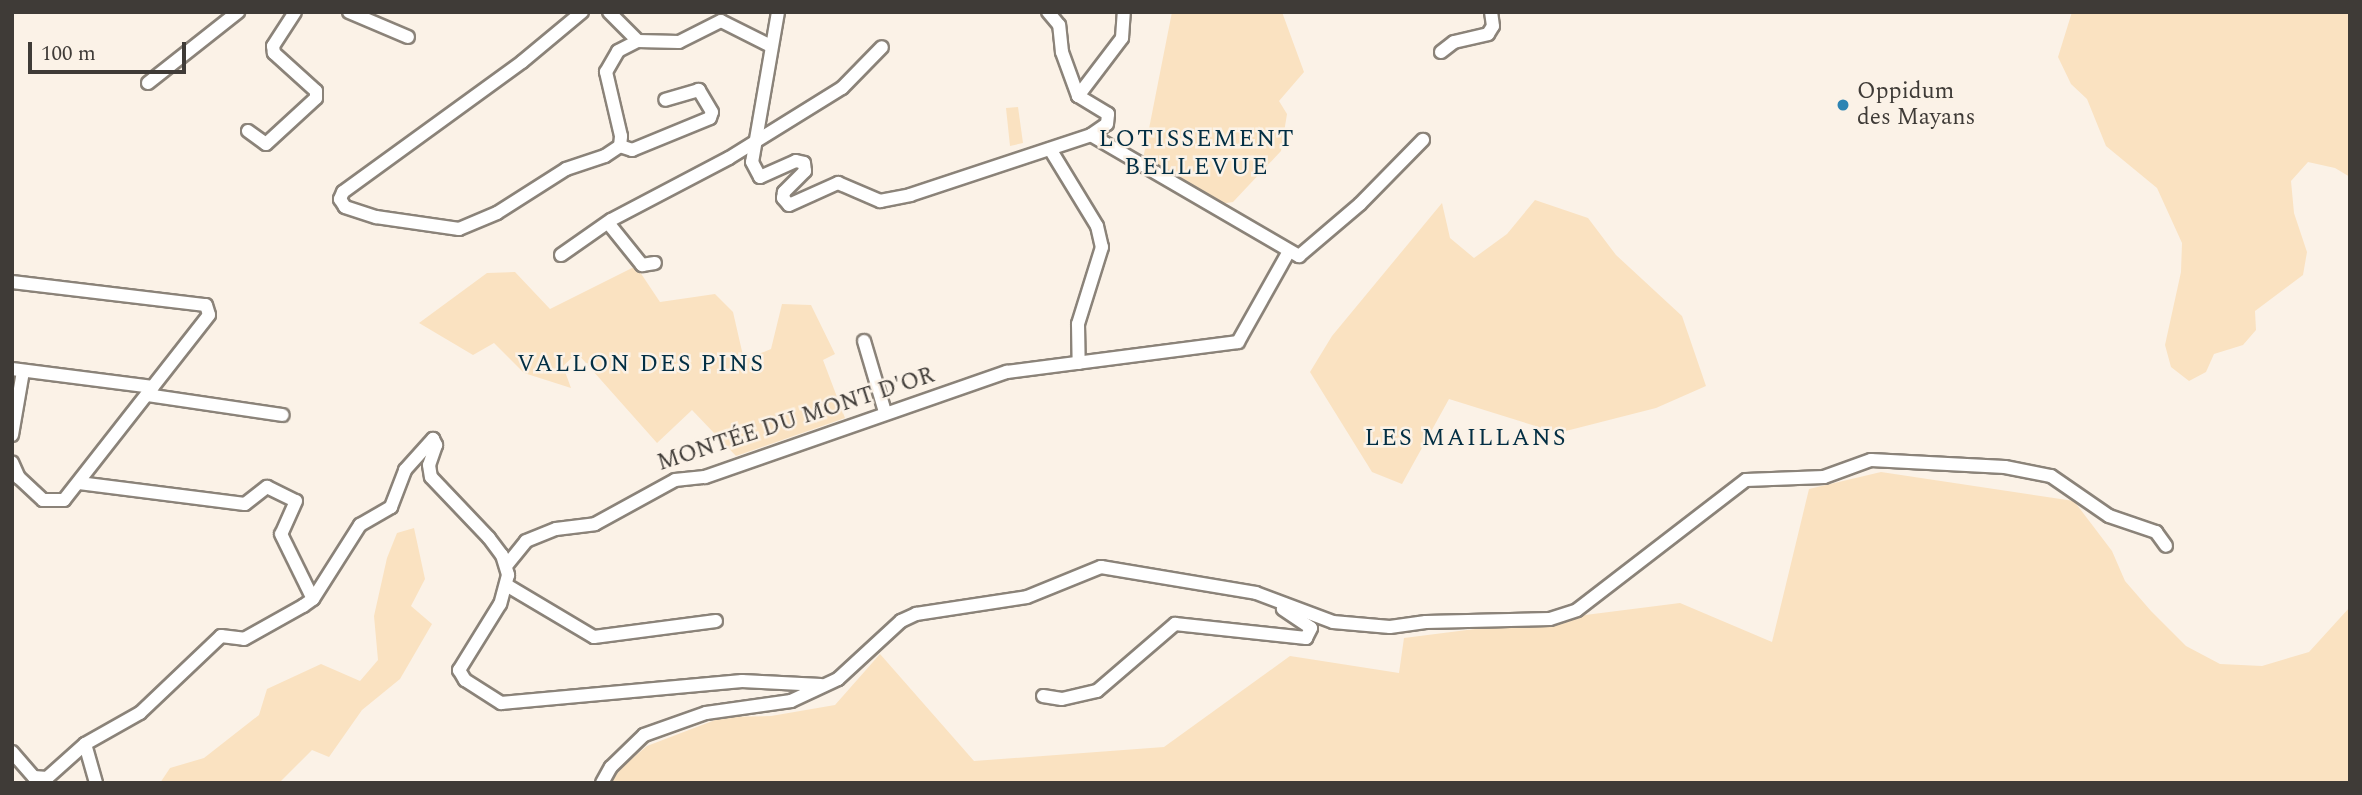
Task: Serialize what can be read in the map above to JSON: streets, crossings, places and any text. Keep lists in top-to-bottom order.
{
  "streets": {
    "street": ["MONTÉE DU MONT D'OR"]
  },
  "districts": ["LOTISSEMENT BELLEVUE", "VALLON DES PINS", "LES MAILLANS"],
  "places": ["Oppidum des Mayans"],
  "scale_bar": "100 m"
}
